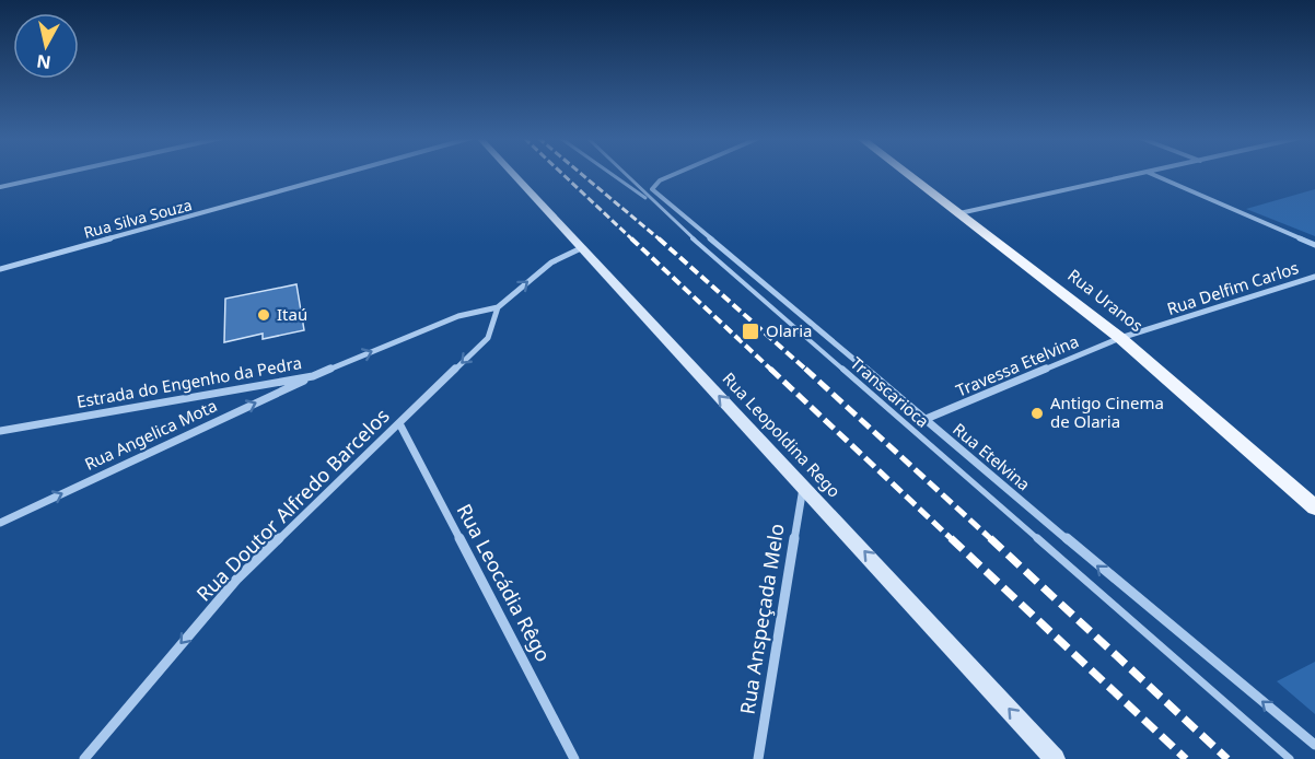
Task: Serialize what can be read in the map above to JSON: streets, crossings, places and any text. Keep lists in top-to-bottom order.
{
  "streets": {
    "main road": ["Rua Uranos", "Rua Leopoldina Rego"],
    "street": [
      "Rua Silva Souza",
      "Rua Delfim Carlos",
      "Travessa Etelvina",
      "Estrada do Engenho da Pedra",
      "Rua Angelica Mota",
      "Rua Etelvina",
      "Rua Doutor Alfredo Barcelos",
      "Rua Leocádia Rêgo",
      "Rua Anspeçada Melo"
    ],
    "lane": ["Transcarioca"]
  },
  "crossings": [
    ["Rua Delfim Carlos", "Rua Uranos"],
    ["Rua Delfim Carlos", "Travessa Etelvina"],
    ["Rua Uranos", "Travessa Etelvina"],
    ["Travessa Etelvina", "Rua Etelvina"],
    ["Estrada do Engenho da Pedra", "Rua Angelica Mota"],
    ["Estrada do Engenho da Pedra", "Rua Leopoldina Rego"],
    ["Estrada do Engenho da Pedra", "Rua Doutor Alfredo Barcelos"],
    ["Rua Leopoldina Rego", "Rua Anspeçada Melo"],
    ["Rua Doutor Alfredo Barcelos", "Rua Leocádia Rêgo"]
  ],
  "one_way": [
    "Estrada do Engenho da Pedra",
    "Rua Angelica Mota",
    "Rua Leopoldina Rego",
    "Rua Etelvina",
    "Rua Doutor Alfredo Barcelos"
  ],
  "places": {
    "other": ["Itaú", "Antigo Cinema de Olaria"],
    "transit": ["Olaria"]
  },
  "north": "bottom"
}
